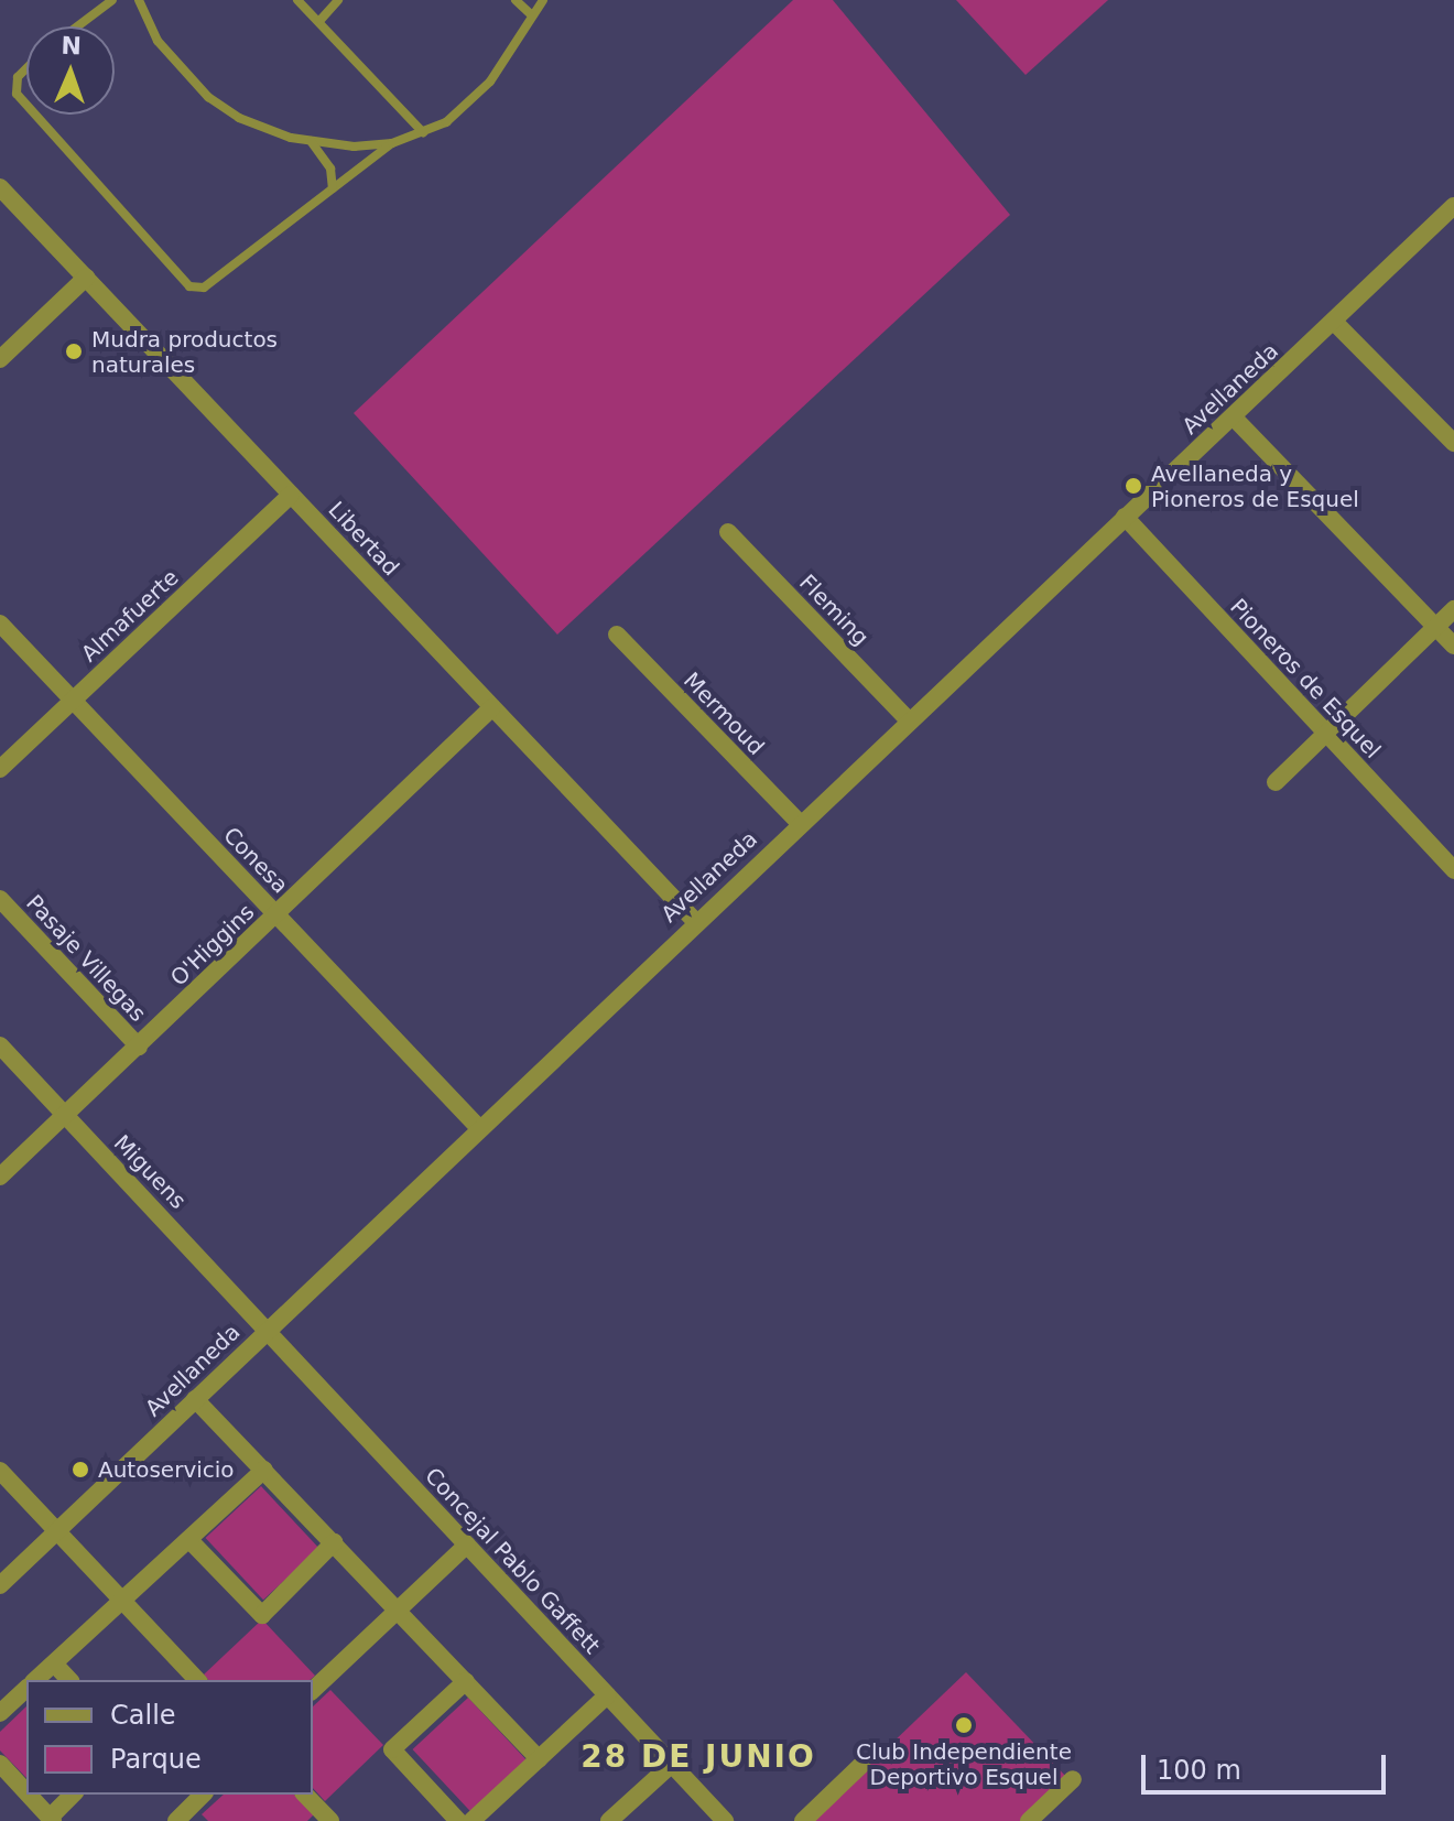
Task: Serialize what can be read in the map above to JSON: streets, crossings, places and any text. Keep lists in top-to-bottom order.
{
  "streets": {
    "street": [
      "Avellaneda",
      "Libertad",
      "Fleming",
      "Almafuerte",
      "Pioneros de Esquel",
      "Mermoud",
      "Conesa",
      "O'Higgins",
      "Pasaje Villegas",
      "Miguens",
      "Concejal Pablo Gaffett"
    ]
  },
  "crossings": [
    ["Avellaneda", "Libertad"],
    ["Avellaneda", "Fleming"],
    ["Avellaneda", "Pioneros de Esquel"],
    ["Avellaneda", "Mermoud"],
    ["Avellaneda", "Conesa"],
    ["Avellaneda", "Miguens"],
    ["Avellaneda", "Concejal Pablo Gaffett"],
    ["Libertad", "Almafuerte"],
    ["Libertad", "O'Higgins"],
    ["Almafuerte", "Conesa"],
    ["Conesa", "O'Higgins"],
    ["O'Higgins", "Pasaje Villegas"],
    ["O'Higgins", "Miguens"],
    ["Miguens", "Concejal Pablo Gaffett"]
  ],
  "districts": ["28 DE JUNIO"],
  "places": [
    "Mudra productos naturales",
    "Avellaneda y Pioneros de Esquel",
    "Autoservicio",
    "Club Independiente Deportivo Esquel"
  ],
  "legend": ["Calle", "Parque"],
  "scale_bar": "100 m",
  "north": "top"
}
